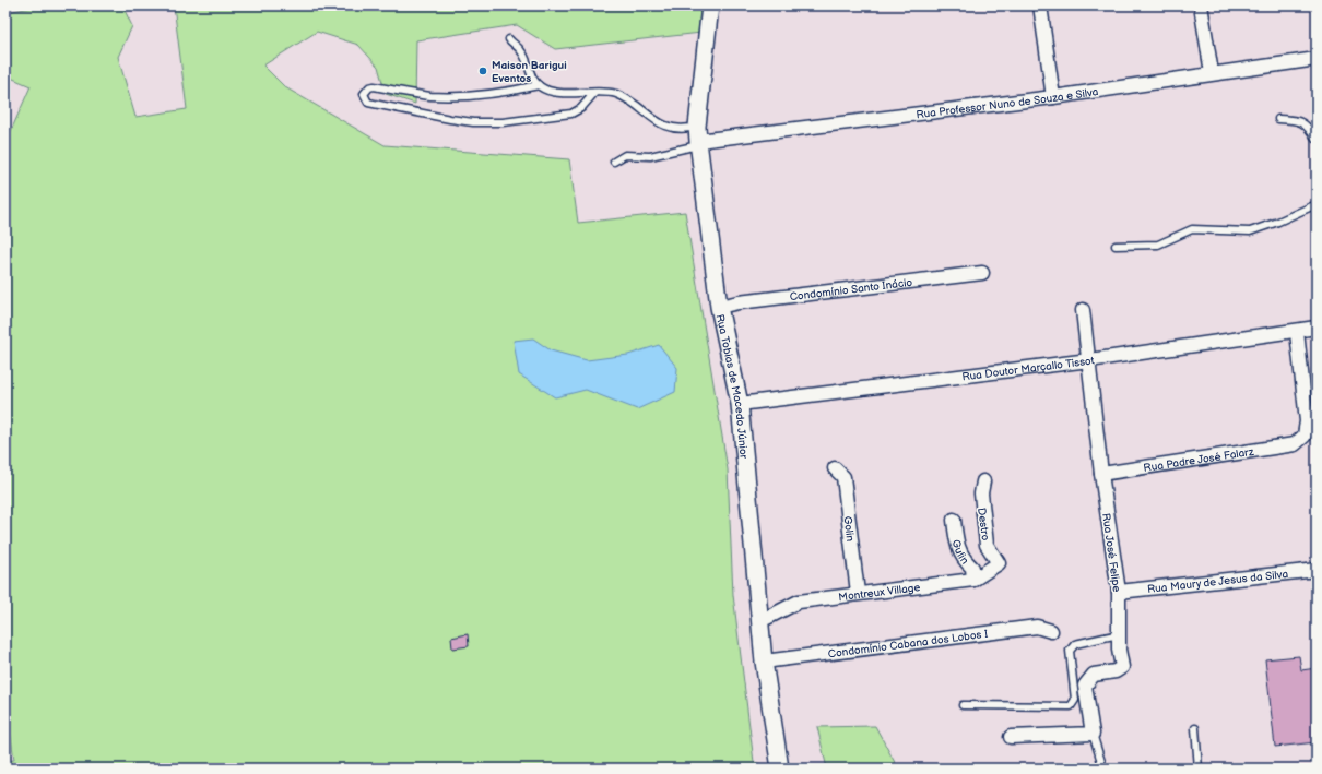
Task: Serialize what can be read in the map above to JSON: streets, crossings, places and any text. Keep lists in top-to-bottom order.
{
  "streets": {
    "street": [
      "Rua Professor Nuno de Souza e Silva",
      "Condomínio Santo Inácio",
      "Rua Doutor Marçallo Tissot",
      "Rua Tobias de Macedo Júnior",
      "Rua Padre José Falarz",
      "Destro",
      "Golin",
      "Gulin",
      "Rua José Felipe",
      "Rua Maury de Jesus da Silva",
      "Montreux Village",
      "Condomínio Cabana dos Lobos I"
    ]
  },
  "crossings": [
    ["Rua Professor Nuno de Souza e Silva", "Rua Tobias de Macedo Júnior"],
    ["Condomínio Santo Inácio", "Rua Tobias de Macedo Júnior"],
    ["Rua Doutor Marçallo Tissot", "Rua Tobias de Macedo Júnior"],
    ["Rua Doutor Marçallo Tissot", "Rua Padre José Falarz"],
    ["Rua Doutor Marçallo Tissot", "Rua José Felipe"],
    ["Rua Tobias de Macedo Júnior", "Montreux Village"],
    ["Rua Tobias de Macedo Júnior", "Condomínio Cabana dos Lobos I"],
    ["Rua Padre José Falarz", "Rua José Felipe"],
    ["Destro", "Montreux Village"],
    ["Golin", "Montreux Village"],
    ["Gulin", "Montreux Village"],
    ["Rua José Felipe", "Rua Maury de Jesus da Silva"]
  ],
  "places": ["Maison Barigui Eventos"]
}
